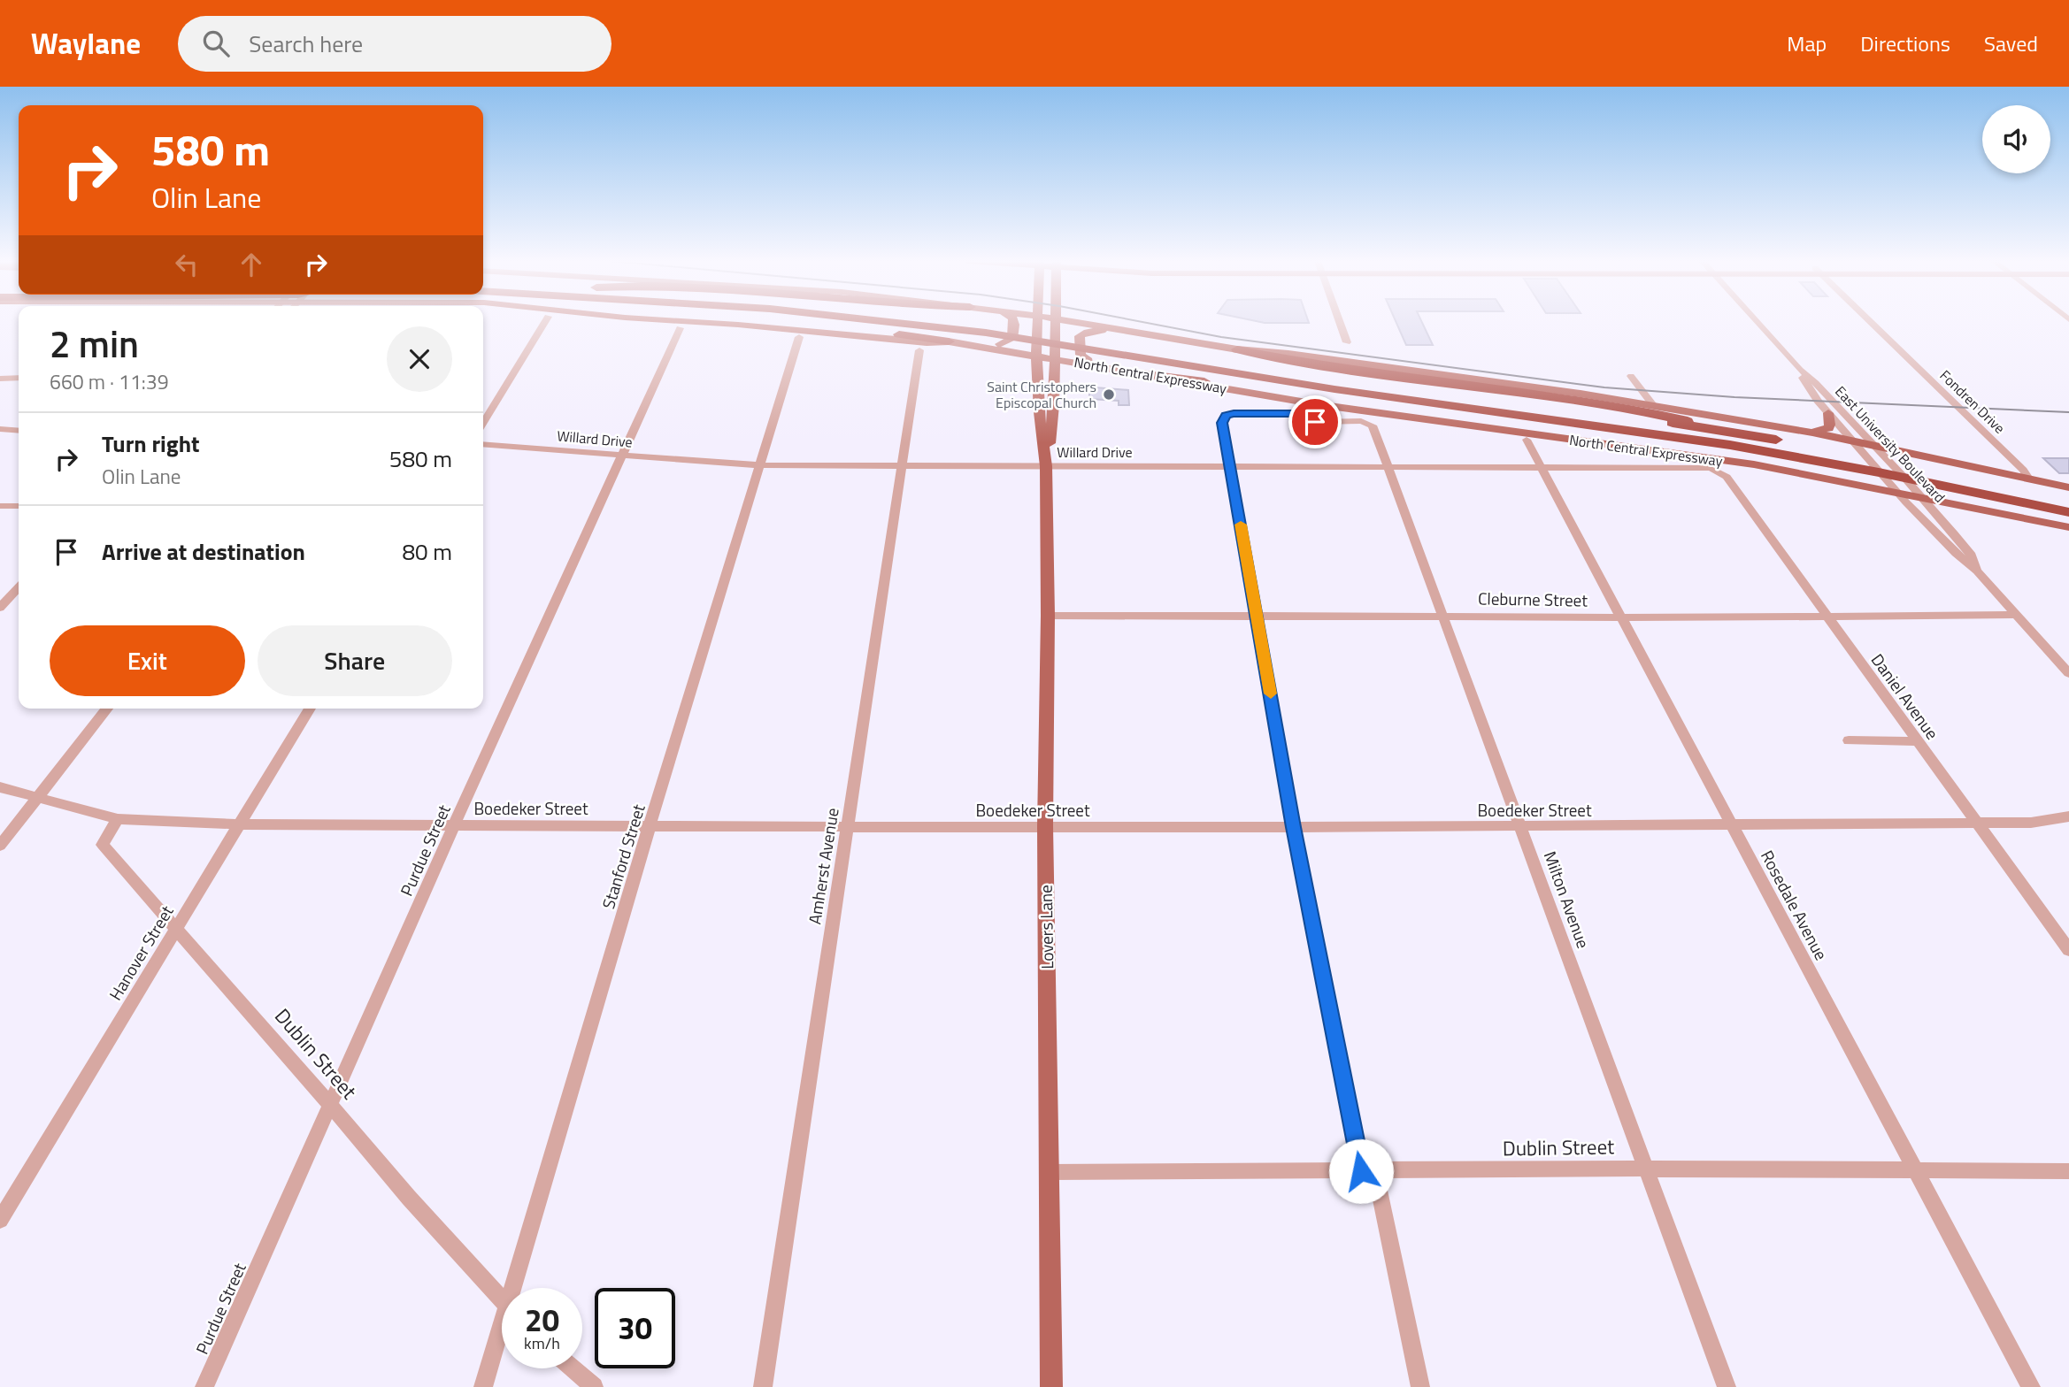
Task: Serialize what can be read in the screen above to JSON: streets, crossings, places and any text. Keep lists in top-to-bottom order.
{
  "streets": {
    "highway": ["North Central Expressway"],
    "main road": ["Lovers Lane"],
    "street": [
      "Fondren Drive",
      "Willard Drive",
      "East University Boulevard",
      "Cleburne Street",
      "Daniel Avenue",
      "Boedeker Street",
      "Purdue Street",
      "Stanford Street",
      "Amherst Avenue",
      "Milton Avenue",
      "Rosedale Avenue",
      "Hanover Street",
      "Dublin Street"
    ]
  },
  "crossings": [
    ["North Central Expressway", "East University Boulevard"],
    ["North Central Expressway", "Lovers Lane"],
    ["Willard Drive", "Daniel Avenue"],
    ["Willard Drive", "Purdue Street"],
    ["Willard Drive", "Stanford Street"],
    ["Willard Drive", "Amherst Avenue"],
    ["Willard Drive", "Milton Avenue"],
    ["Willard Drive", "Rosedale Avenue"],
    ["Willard Drive", "Lovers Lane"],
    ["Cleburne Street", "Daniel Avenue"],
    ["Cleburne Street", "Milton Avenue"],
    ["Cleburne Street", "Rosedale Avenue"],
    ["Cleburne Street", "Lovers Lane"],
    ["Daniel Avenue", "Boedeker Street"],
    ["Boedeker Street", "Purdue Street"],
    ["Boedeker Street", "Stanford Street"],
    ["Boedeker Street", "Amherst Avenue"],
    ["Boedeker Street", "Milton Avenue"],
    ["Boedeker Street", "Rosedale Avenue"],
    ["Boedeker Street", "Lovers Lane"],
    ["Boedeker Street", "Hanover Street"],
    ["Boedeker Street", "Dublin Street"],
    ["Purdue Street", "Dublin Street"],
    ["Milton Avenue", "Dublin Street"],
    ["Rosedale Avenue", "Dublin Street"],
    ["Lovers Lane", "Dublin Street"],
    ["Hanover Street", "Dublin Street"]
  ],
  "places": ["Saint Christophers Episcopal Church"],
  "page": {
    "header": "Waylane",
    "search": "Search here",
    "nav": ["Map", "Directions", "Saved"],
    "turn": ["580 m", "Olin Lane"],
    "heading": ["2 min", "660 m · 11:39"],
    "list": [
      {
        "name": "Turn right",
        "note": "Olin Lane",
        "value": "580 m"
      },
      {
        "name": "Arrive at destination",
        "value": "80 m"
      }
    ],
    "buttons": ["Exit", "Share"],
    "speed": "20 km/h",
    "limit": "30"
  }
}
